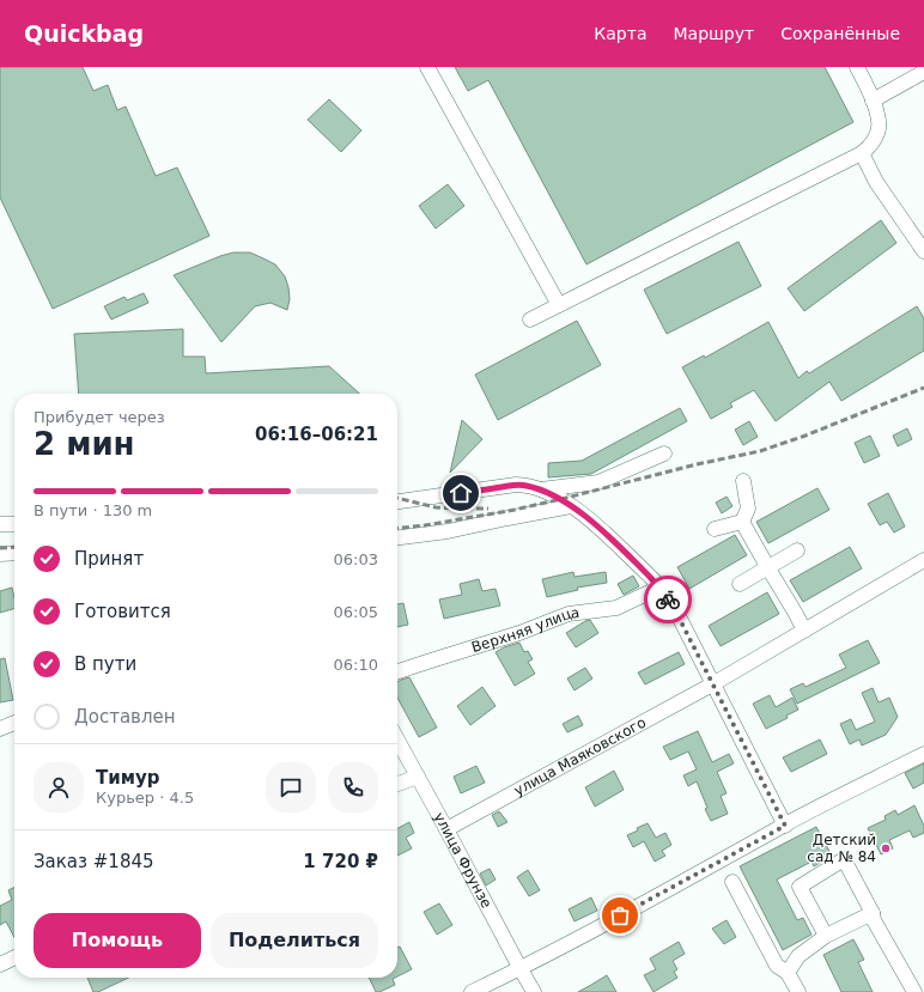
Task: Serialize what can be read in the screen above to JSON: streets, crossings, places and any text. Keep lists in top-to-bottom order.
{
  "streets": {
    "street": ["Верхняя улица", "улица Маяковского", "улица Фрунзе"]
  },
  "crossings": [
    ["улица Маяковского", "улица Фрунзе"]
  ],
  "places": ["Детский сад № 84"],
  "page": {
    "header": "Quickbag",
    "nav": ["Карта", "Маршрут", "Сохранённые"],
    "heading": ["2 мин", "Прибудет через", "06:16–06:21"],
    "panel": [
      "Тимур",
      "Курьер · 4.5",
      "Заказ #1845",
      "1 720 ₽"
    ],
    "bar": "В пути · 130 m",
    "list": [
      ["Принят", "06:03"],
      ["Готовится", "06:05"],
      ["В пути", "06:10"],
      "Доставлен"
    ],
    "buttons": ["Помощь", "Поделиться"]
  }
}
